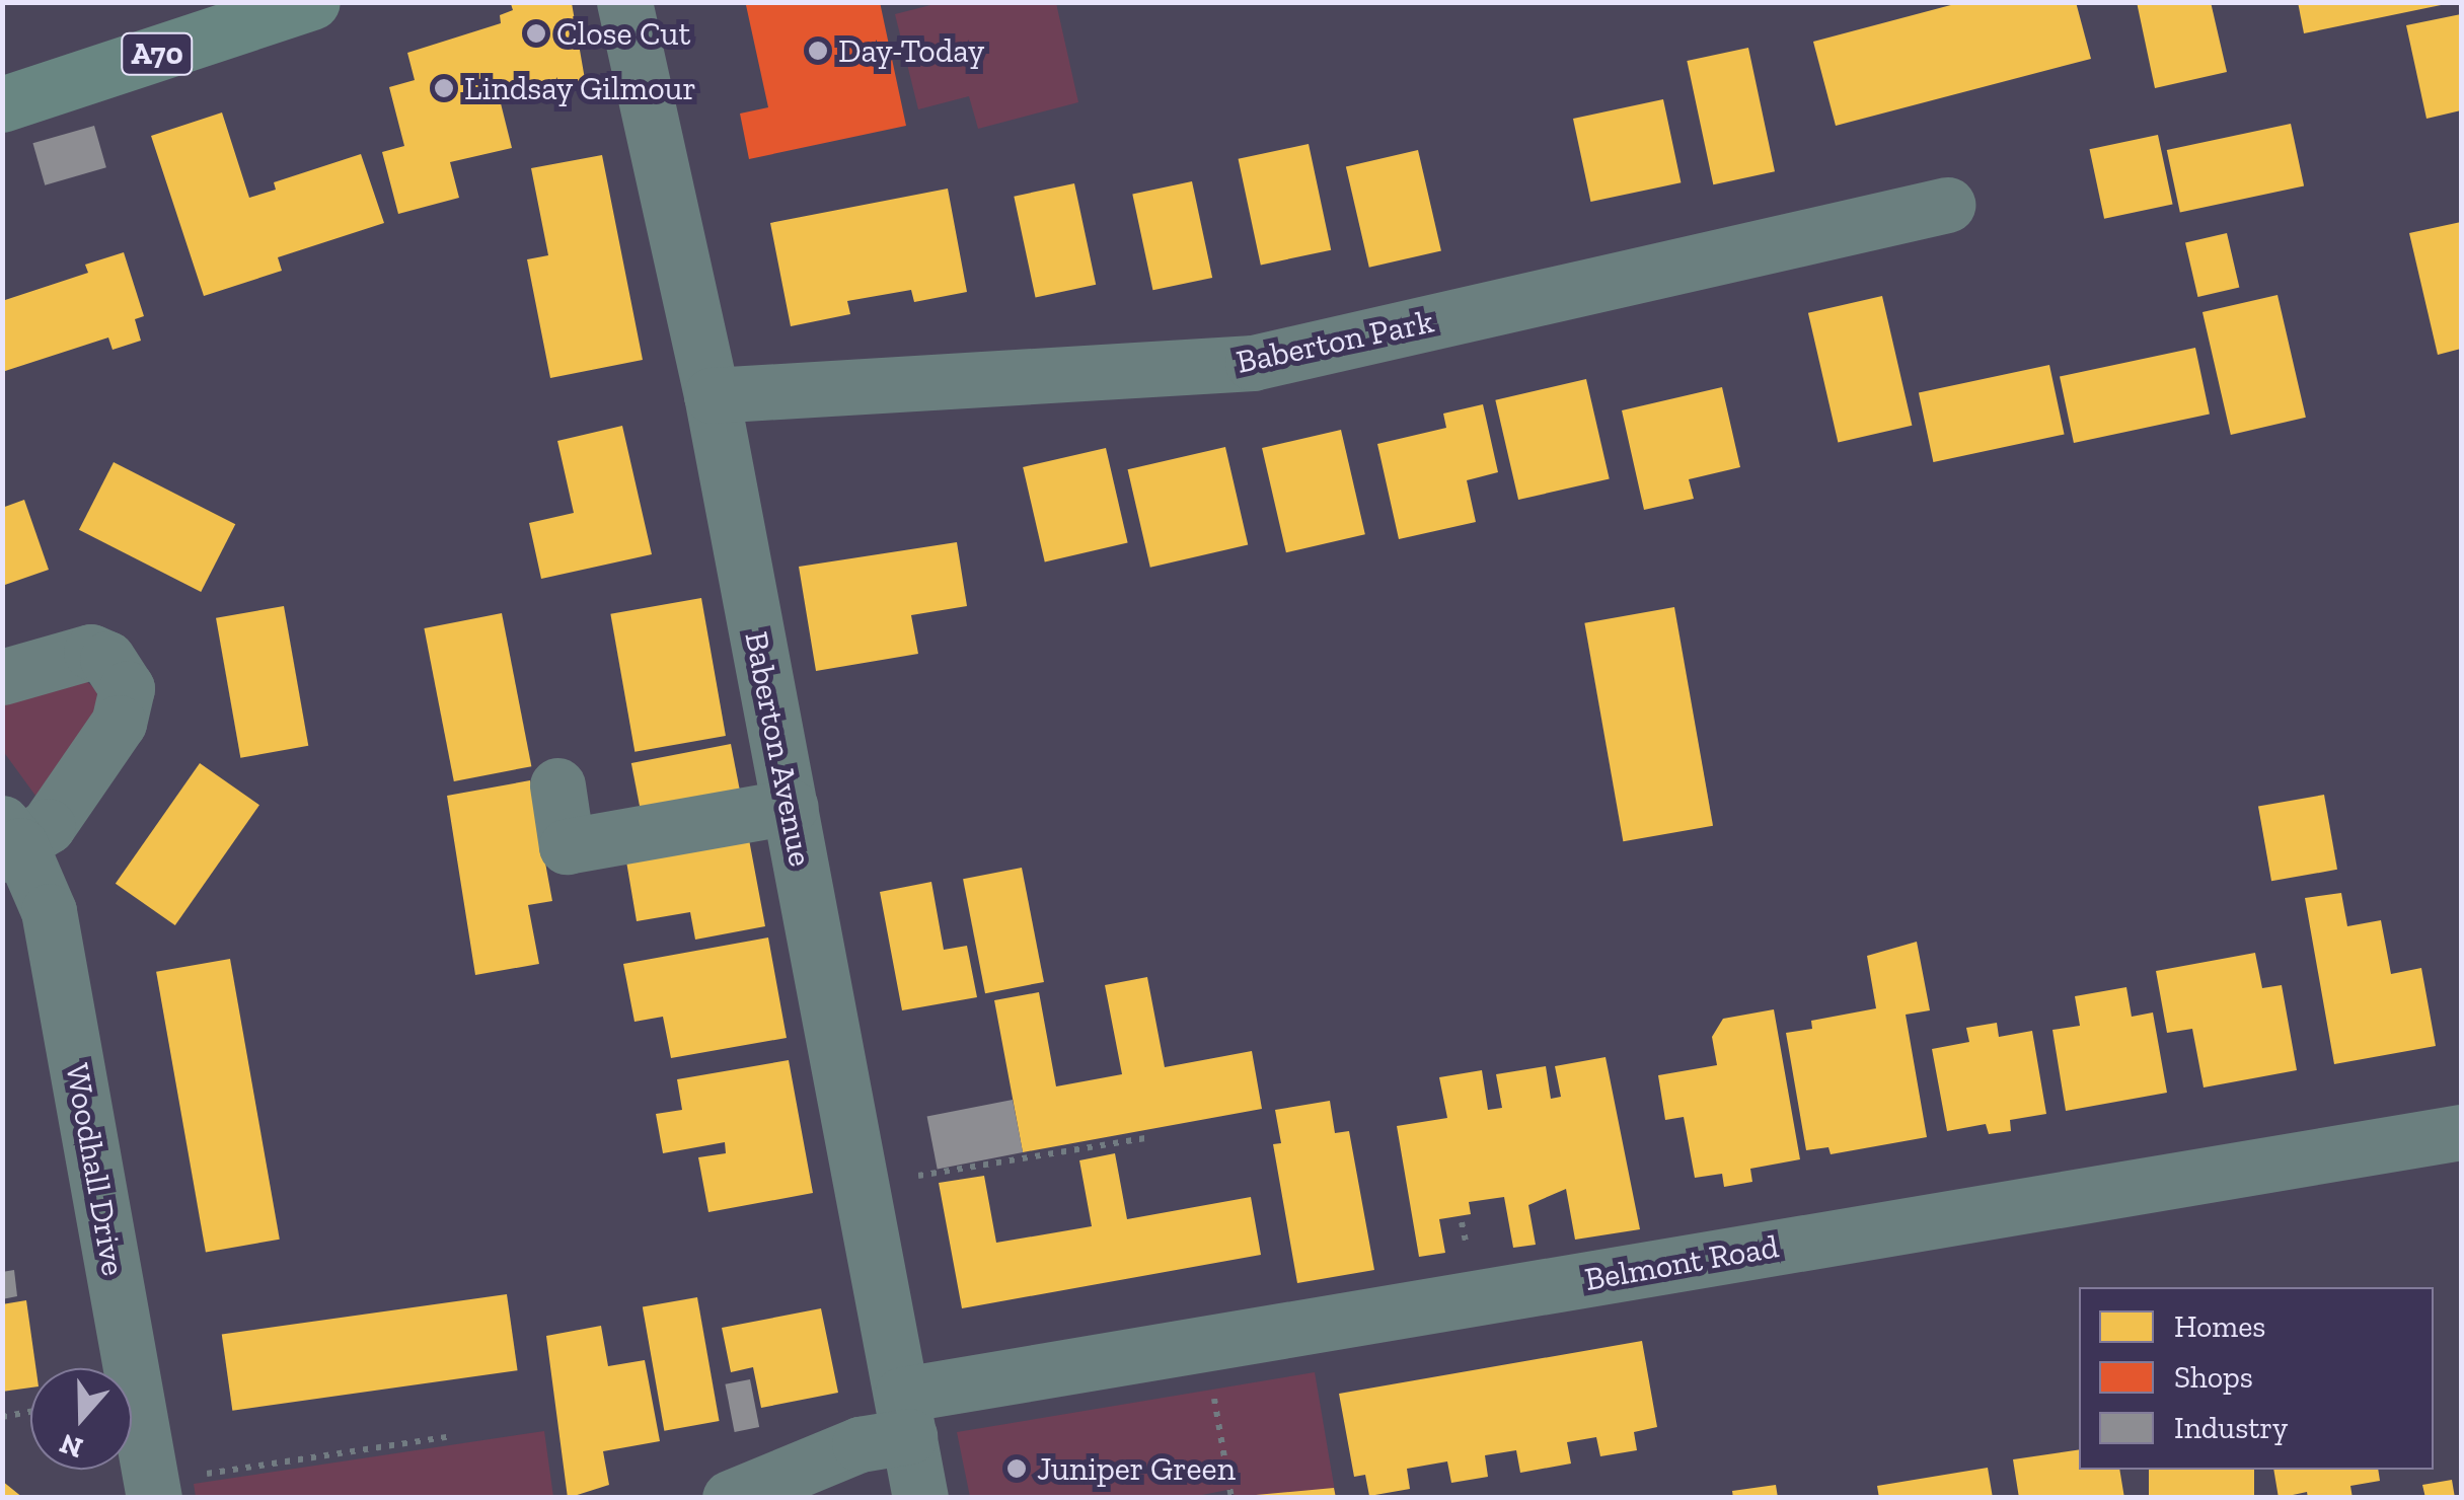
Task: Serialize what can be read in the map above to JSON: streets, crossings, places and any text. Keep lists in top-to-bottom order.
{
  "streets": {
    "main road": ["A70"],
    "street": [
      "Baberton Park",
      "Baberton Avenue",
      "Woodhall Drive",
      "Belmont Road"
    ]
  },
  "crossings": [
    ["Baberton Park", "Baberton Avenue"],
    ["Baberton Avenue", "Belmont Road"]
  ],
  "places": [
    "Close Cut",
    "Day-Today",
    "Lindsay Gilmour",
    "Juniper Green"
  ],
  "legend": ["Homes", "Shops", "Industry"],
  "north": "bottom"
}
